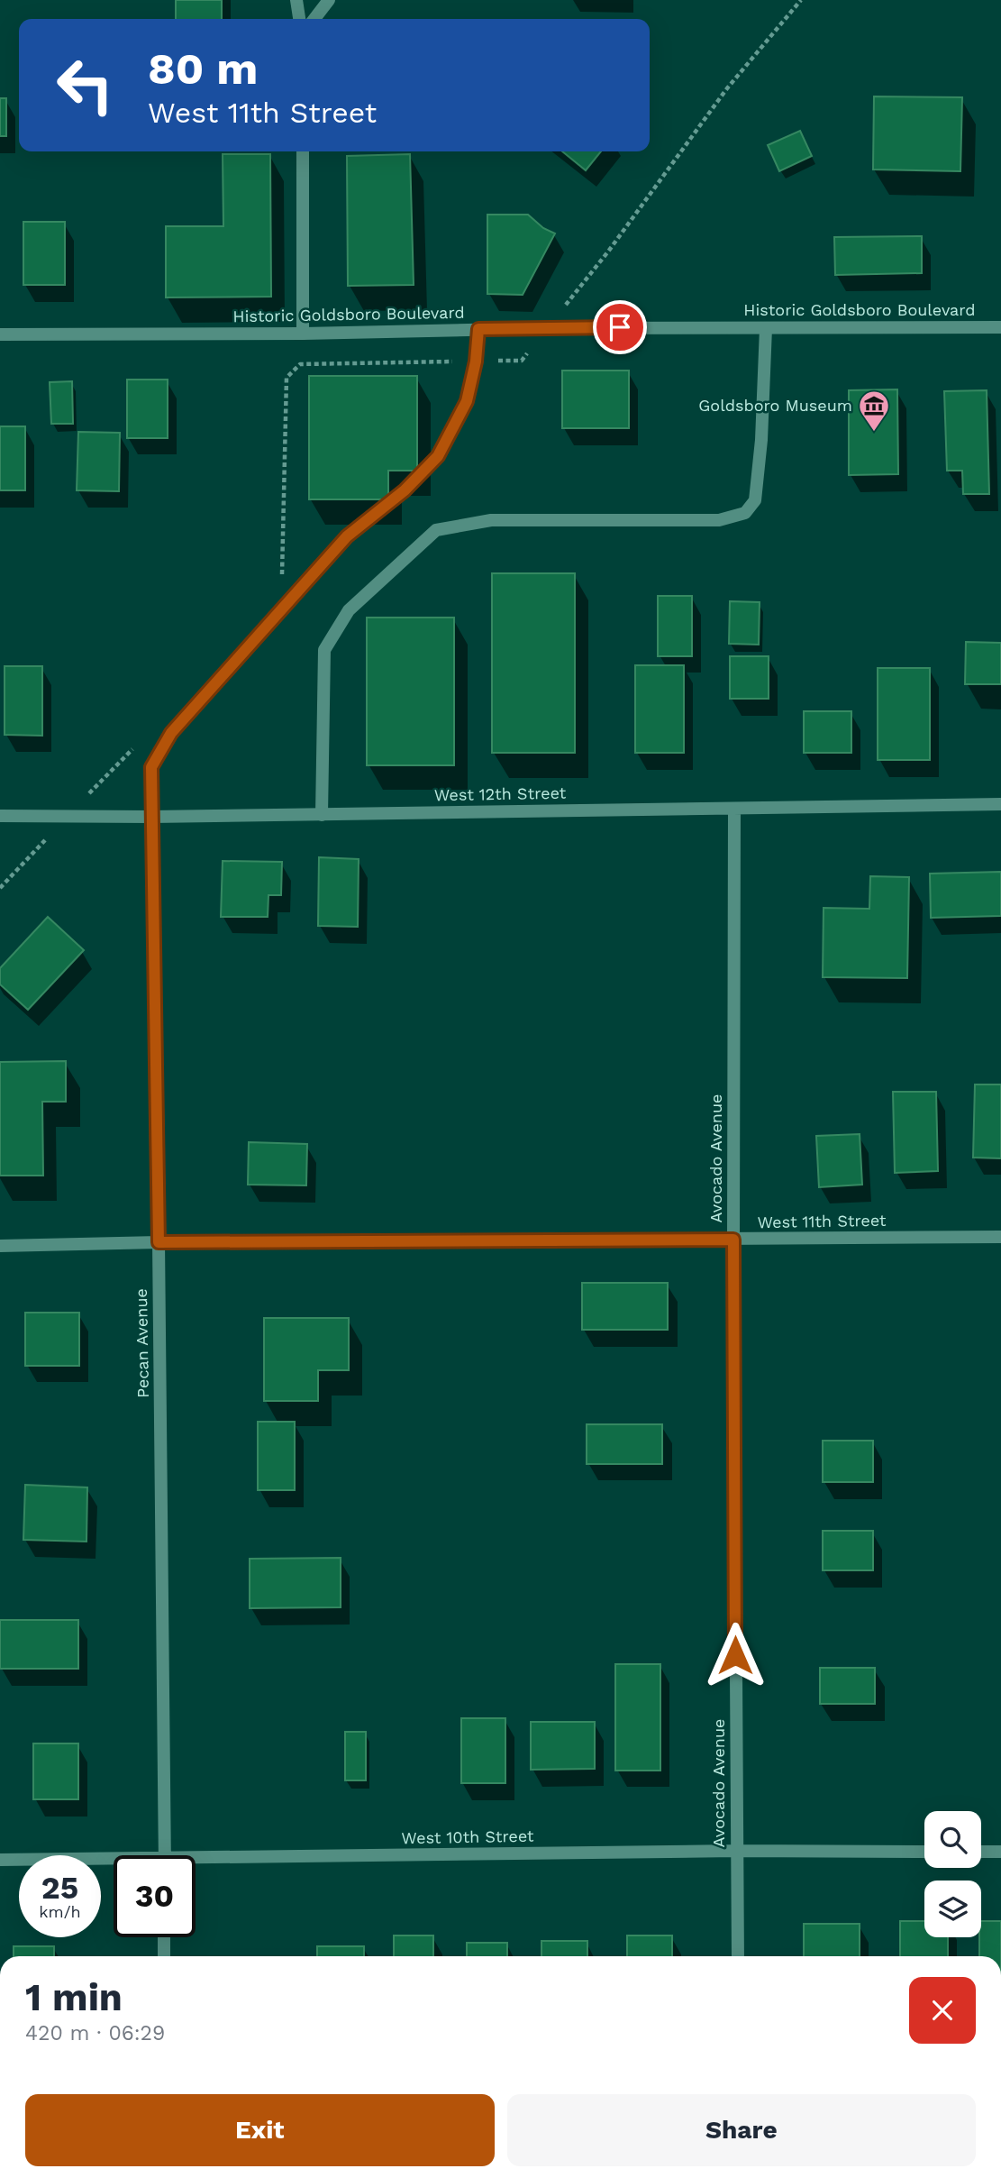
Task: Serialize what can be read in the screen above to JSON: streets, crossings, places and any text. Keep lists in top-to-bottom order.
{
  "streets": {
    "street": [
      "Historic Goldsboro Boulevard",
      "West 12th Street",
      "Avocado Avenue",
      "West 11th Street",
      "Pecan Avenue",
      "West 10th Street"
    ]
  },
  "crossings": [
    ["Historic Goldsboro Boulevard", "Pecan Avenue"],
    ["West 12th Street", "Avocado Avenue"],
    ["West 12th Street", "Pecan Avenue"],
    ["Avocado Avenue", "West 11th Street"],
    ["Avocado Avenue", "West 10th Street"],
    ["West 11th Street", "Pecan Avenue"]
  ],
  "places": {
    "museum": ["Goldsboro Museum"]
  },
  "page": {
    "turn": ["80 m", "West 11th Street"],
    "speed": "25 km/h",
    "limit": "30",
    "heading": ["1 min", "420 m · 06:29"],
    "buttons": ["Exit", "Share"]
  }
}
